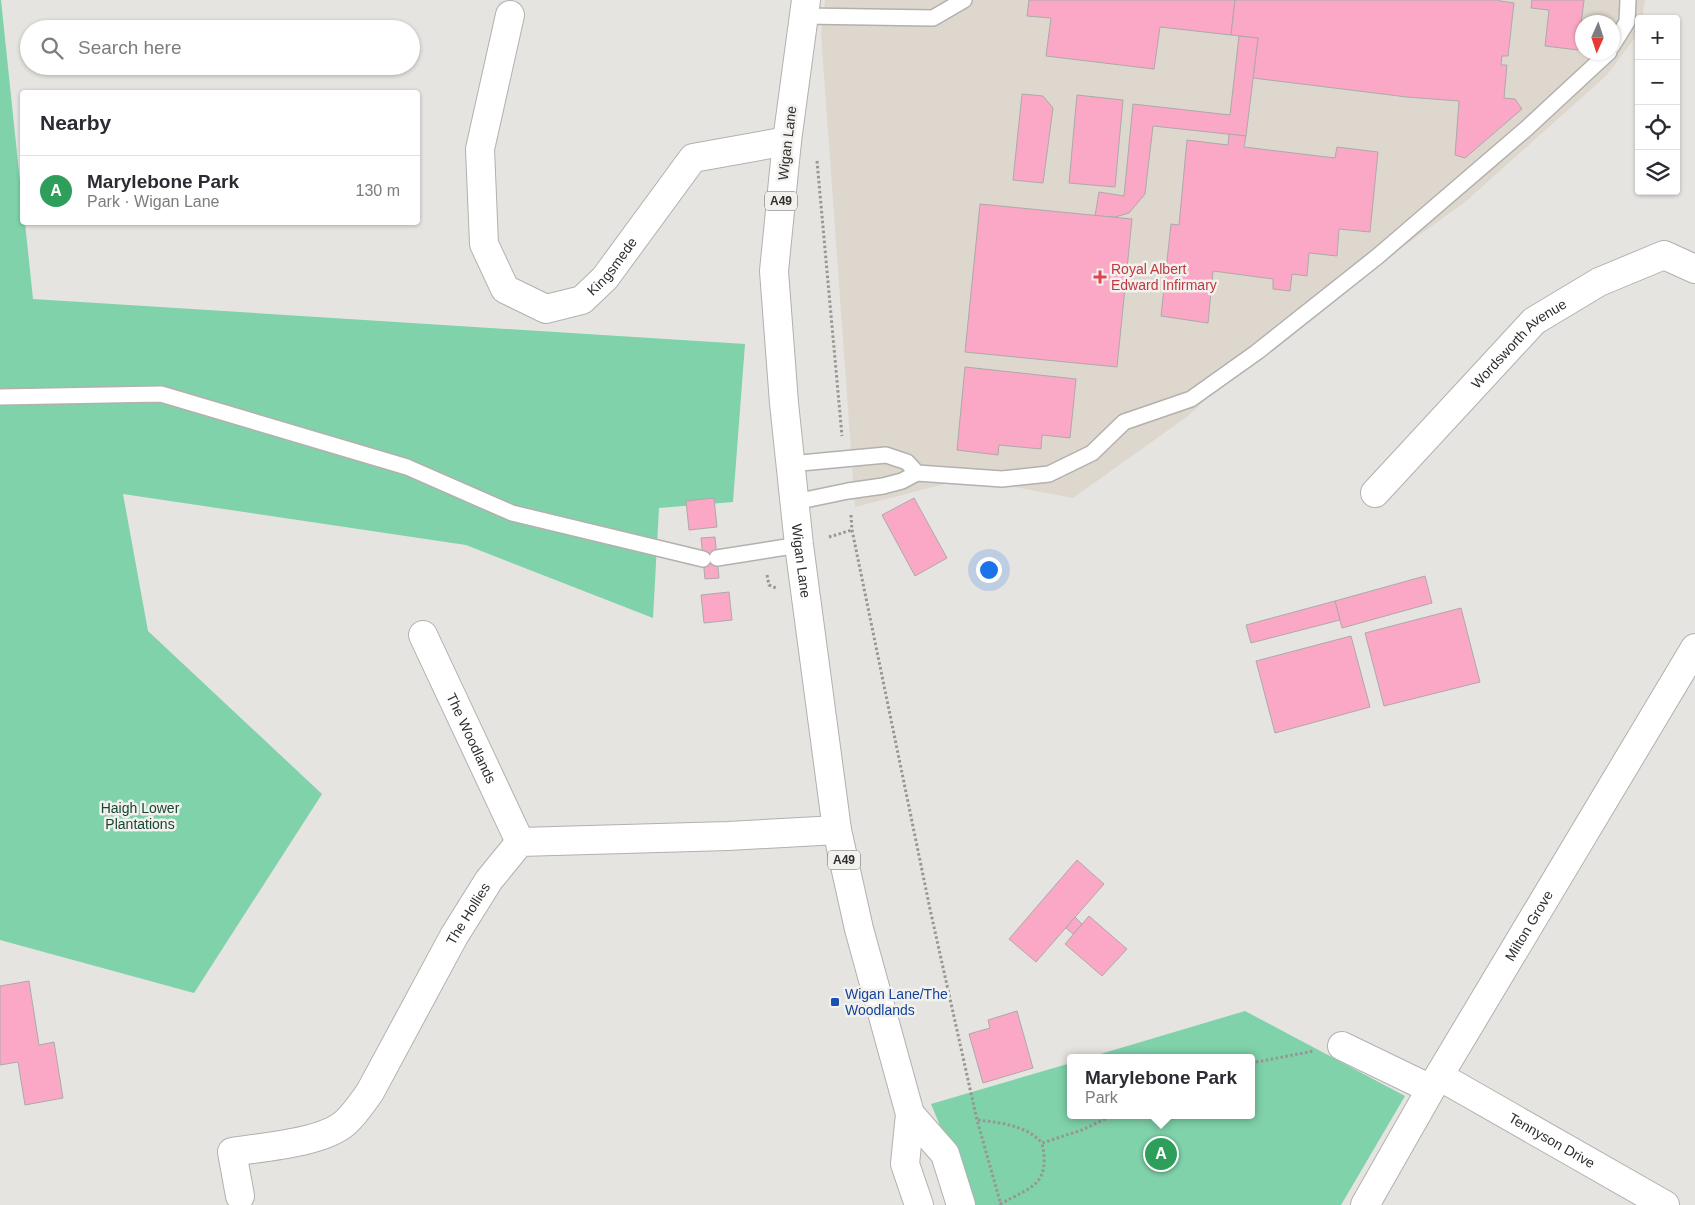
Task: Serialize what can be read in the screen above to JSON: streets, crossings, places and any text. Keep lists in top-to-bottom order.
{
  "streets": {
    "main road": [
      "Wigan Lane",
      "A49",
      "Kingsmede",
      "Wordsworth Avenue",
      "The Woodlands",
      "The Hollies",
      "Milton Grove",
      "Tennyson Drive"
    ]
  },
  "crossings": [
    ["Wigan Lane", "Kingsmede"],
    ["The Woodlands", "The Hollies"],
    ["Milton Grove", "Tennyson Drive"]
  ],
  "parks": ["Haigh Lower Plantations"],
  "places": {
    "health": ["Royal Albert Edward Infirmary"],
    "transit": ["Wigan Lane/The Woodlands"]
  },
  "north": "bottom",
  "page": {
    "map_buttons": ["+", "−"],
    "search": "Search here",
    "heading": "Nearby",
    "list": [
      {
        "mark": "A",
        "name": "Marylebone Park",
        "note": "Park · Wigan Lane",
        "value": "130 m"
      }
    ],
    "popup": ["Marylebone Park", "Park"],
    "pins": "A"
  }
}
